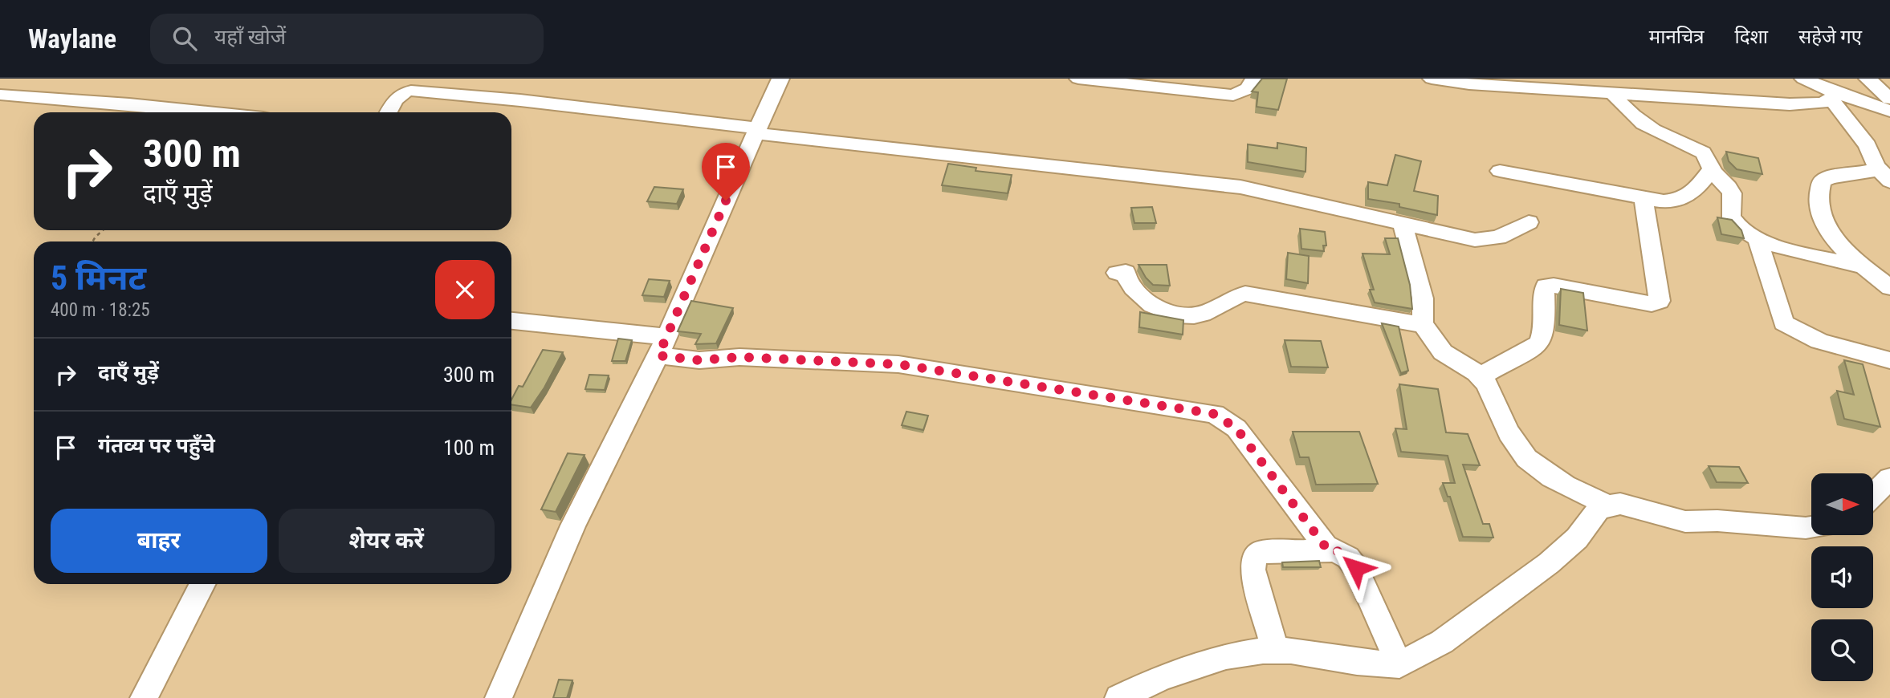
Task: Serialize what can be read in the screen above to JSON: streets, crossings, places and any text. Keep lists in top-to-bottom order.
{
  "north": "right",
  "page": {
    "header": "Waylane",
    "search": "यहाँ खोजें",
    "nav": ["मानचित्र", "दिशा", "सहेजे गए"],
    "turn": ["300 m", "दाएँ मुड़ें"],
    "heading": ["5 मिनट", "400 m · 18:25"],
    "list": [
      {
        "name": "दाएँ मुड़ें",
        "value": "300 m"
      },
      {
        "name": "गंतव्य पर पहुँचे",
        "value": "100 m"
      }
    ],
    "buttons": ["बाहर", "शेयर करें"]
  }
}
